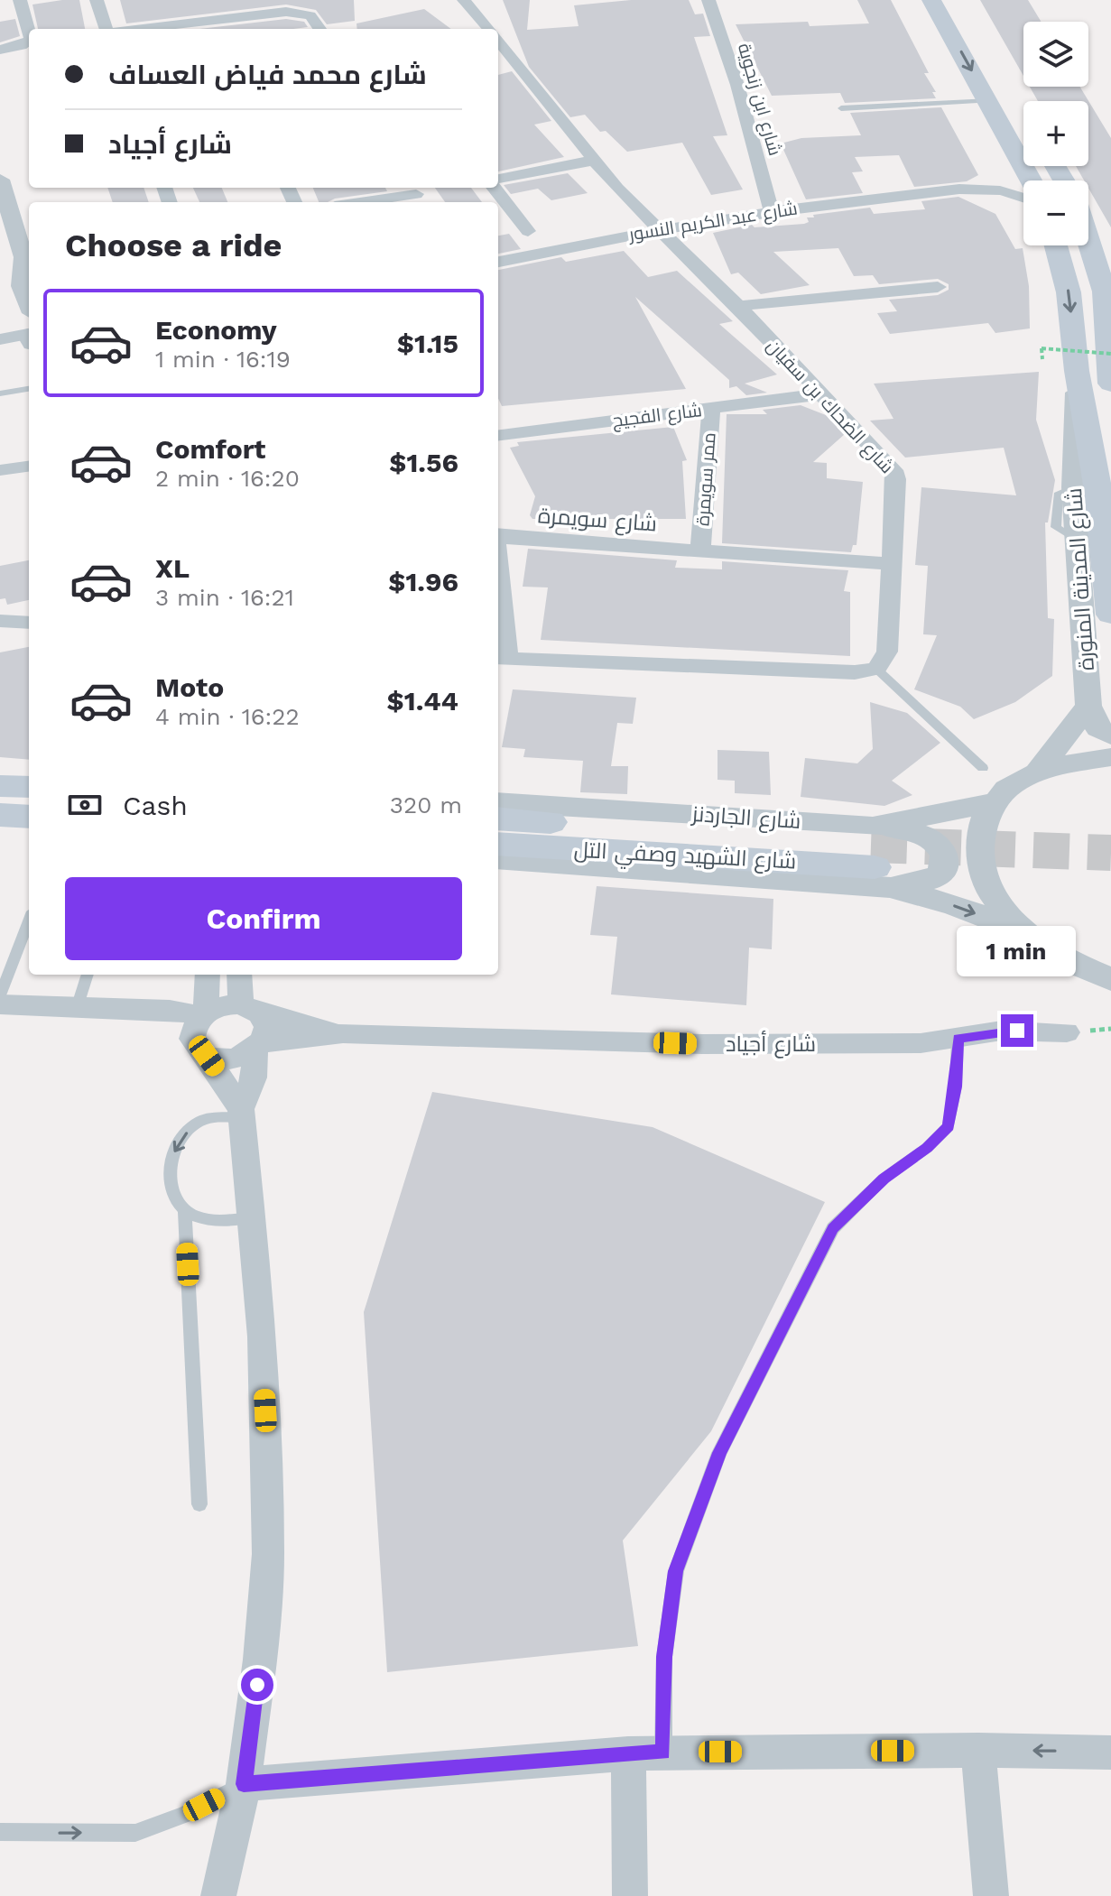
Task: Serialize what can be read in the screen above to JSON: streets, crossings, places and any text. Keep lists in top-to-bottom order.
{
  "streets": {
    "main road": ["شارع المدينة المنورة", "شارع الشهيد وصفي التل"],
    "street": [
      "شارع ابن زنجوية",
      "شارع عبد الكريم النسور",
      "شارع الضحاك بن سفيان",
      "شارع الفجيج",
      "ممر سويمرة",
      "شارع سويمرة",
      "شارع الجاردنز",
      "شارع أجياد"
    ]
  },
  "crossings": [
    ["شارع ابن زنجوية", "شارع عبد الكريم النسور"],
    ["شارع عبد الكريم النسور", "شارع الضحاك بن سفيان"],
    ["شارع الضحاك بن سفيان", "شارع الفجيج"],
    ["شارع الضحاك بن سفيان", "شارع سويمرة"],
    ["شارع الفجيج", "ممر سويمرة"],
    ["ممر سويمرة", "شارع سويمرة"],
    ["شارع الجاردنز", "شارع الشهيد وصفي التل"]
  ],
  "page": {
    "map_buttons": ["+", "−"],
    "banner": ["شارع محمد فياض العساف", "شارع أجياد"],
    "heading": "Choose a ride",
    "list": [
      {
        "name": "Economy",
        "note": "1 min · 16:19",
        "value": "$1.15"
      },
      {
        "name": "Comfort",
        "note": "2 min · 16:20",
        "value": "$1.56"
      },
      {
        "name": "XL",
        "note": "3 min · 16:21",
        "value": "$1.96"
      },
      {
        "name": "Moto",
        "note": "4 min · 16:22",
        "value": "$1.44"
      }
    ],
    "pay": ["Cash", "320 m"],
    "buttons": "Confirm",
    "bubble": "1 min"
  }
}
